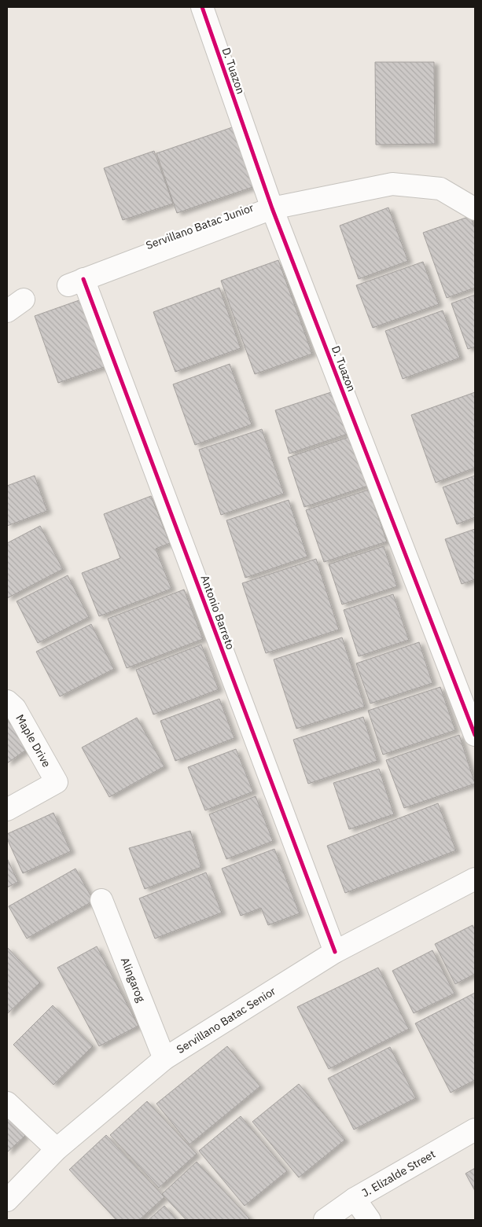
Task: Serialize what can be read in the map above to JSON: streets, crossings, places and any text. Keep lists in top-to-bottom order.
{
  "streets": {
    "street": [
      "D. Tuazon",
      "Servillano Batac Junior",
      "Antonio Barreto",
      "Maple Drive",
      "Alingarog",
      "Servillano Batac Senior",
      "J. Elizalde Street"
    ]
  },
  "crossings": [
    ["D. Tuazon", "Servillano Batac Junior"],
    ["Servillano Batac Junior", "Antonio Barreto"],
    ["Antonio Barreto", "Servillano Batac Senior"],
    ["Alingarog", "Servillano Batac Senior"]
  ]
}
